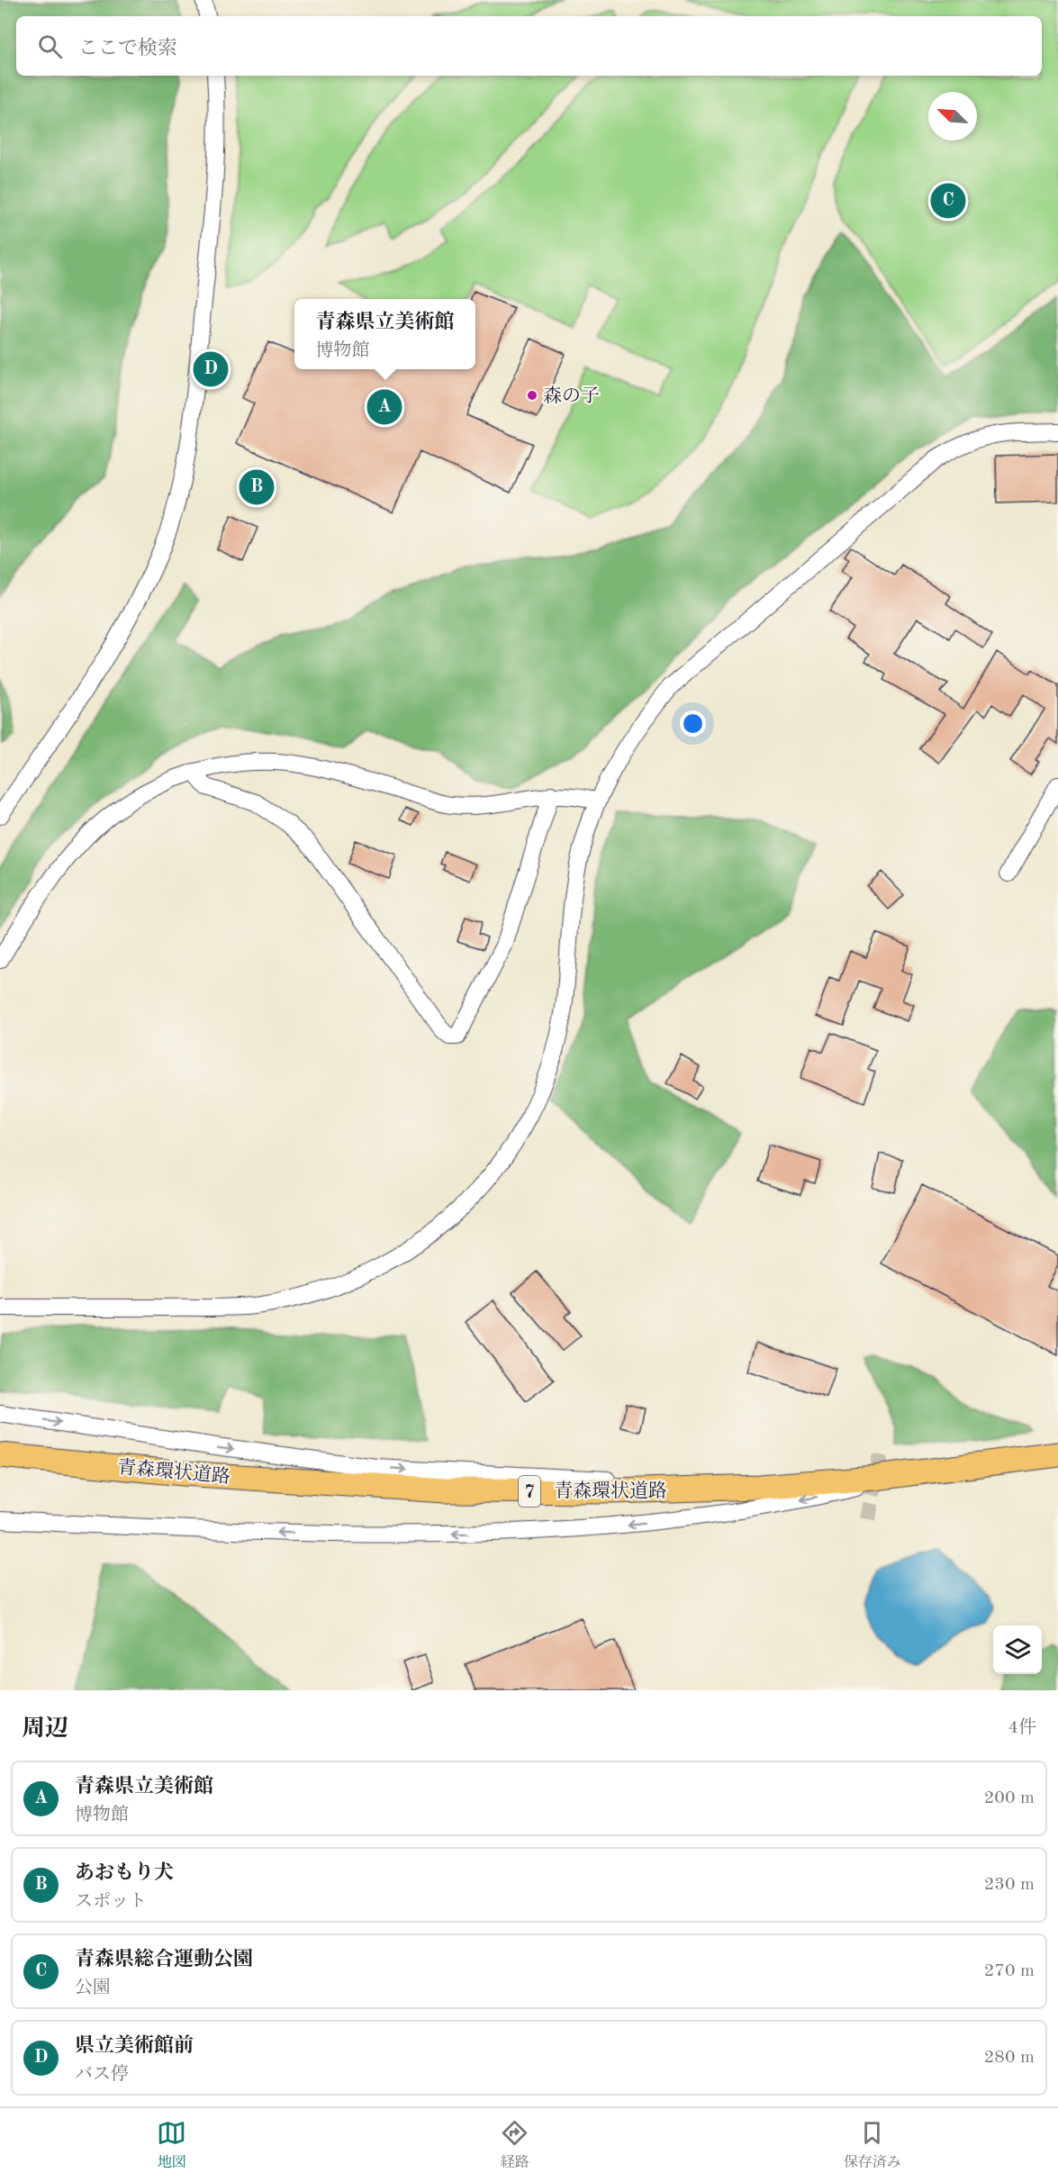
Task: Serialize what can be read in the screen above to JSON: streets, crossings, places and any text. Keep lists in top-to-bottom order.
{
  "streets": {
    "highway": ["青森環状道路", "7"]
  },
  "places": ["森の子"],
  "north": "top left",
  "page": {
    "search": "ここで検索",
    "pins": [
      "C",
      "D",
      "A",
      "B"
    ],
    "popup": ["青森県立美術館", "博物館"],
    "heading": ["周辺", "4件"],
    "list": [
      {
        "mark": "A",
        "name": "青森県立美術館",
        "note": "博物館",
        "value": "200 m"
      },
      {
        "mark": "B",
        "name": "あおもり犬",
        "note": "スポット",
        "value": "230 m"
      },
      {
        "mark": "C",
        "name": "青森県総合運動公園",
        "note": "公園",
        "value": "270 m"
      },
      {
        "mark": "D",
        "name": "県立美術館前",
        "note": "バス停",
        "value": "280 m"
      }
    ],
    "nav": ["地図", "経路", "保存済み"]
  }
}
